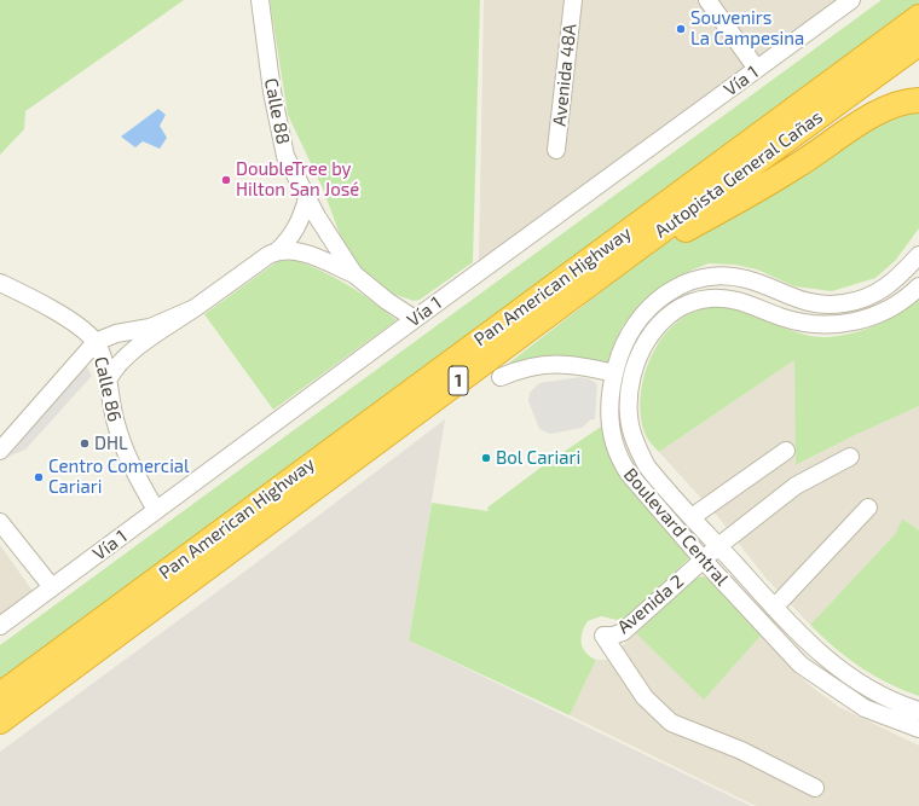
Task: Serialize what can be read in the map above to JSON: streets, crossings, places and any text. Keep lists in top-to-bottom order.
{
  "streets": {
    "highway": ["Autopista General Cañas", "Pan American Highway", "1"],
    "street": [
      "Avenida 48A",
      "Vía 1",
      "Calle 88",
      "Calle 86",
      "Boulevard Central",
      "Avenida 2"
    ]
  },
  "crossings": [
    ["Vía 1", "Calle 88"],
    ["Vía 1", "Calle 86"],
    ["Boulevard Central", "Avenida 2"]
  ],
  "places": [
    "Souvenirs La Campesina",
    "DoubleTree by Hilton San José",
    "DHL",
    "Bol Cariari",
    "Centro Comercial Cariari"
  ]
}
